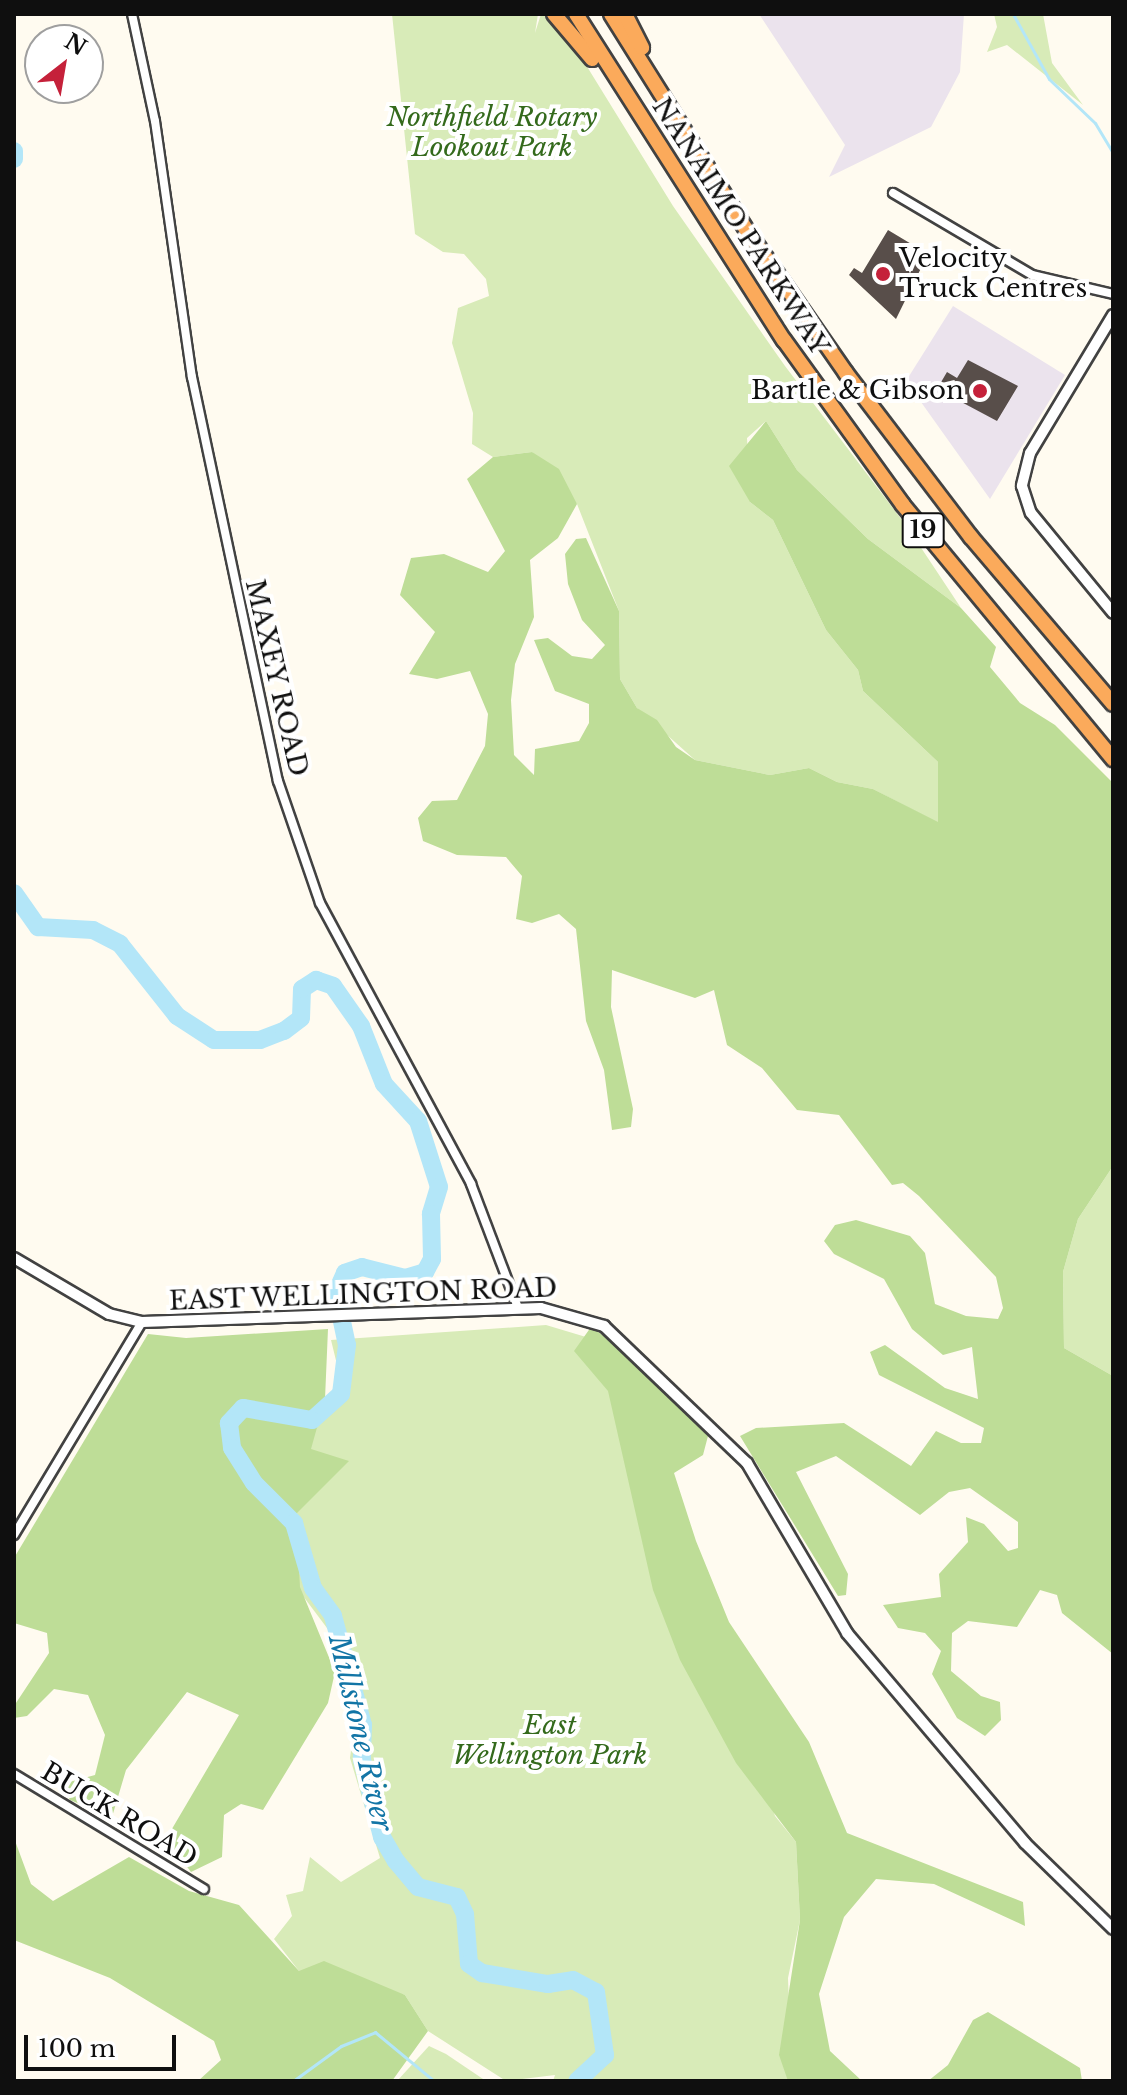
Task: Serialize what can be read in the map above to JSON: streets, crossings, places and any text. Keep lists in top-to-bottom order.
{
  "streets": {
    "highway": ["NANAIMO PARKWAY", "19"],
    "street": ["MAXEY ROAD", "EAST WELLINGTON ROAD", "BUCK ROAD"]
  },
  "crossings": [
    ["MAXEY ROAD", "EAST WELLINGTON ROAD"]
  ],
  "water": ["Millstone River"],
  "parks": ["Northfield Rotary Lookout Park", "East Wellington Park"],
  "places": ["Velocity Truck Centres", "Bartle & Gibson"],
  "scale_bar": "100 m",
  "north": "top right"
}
